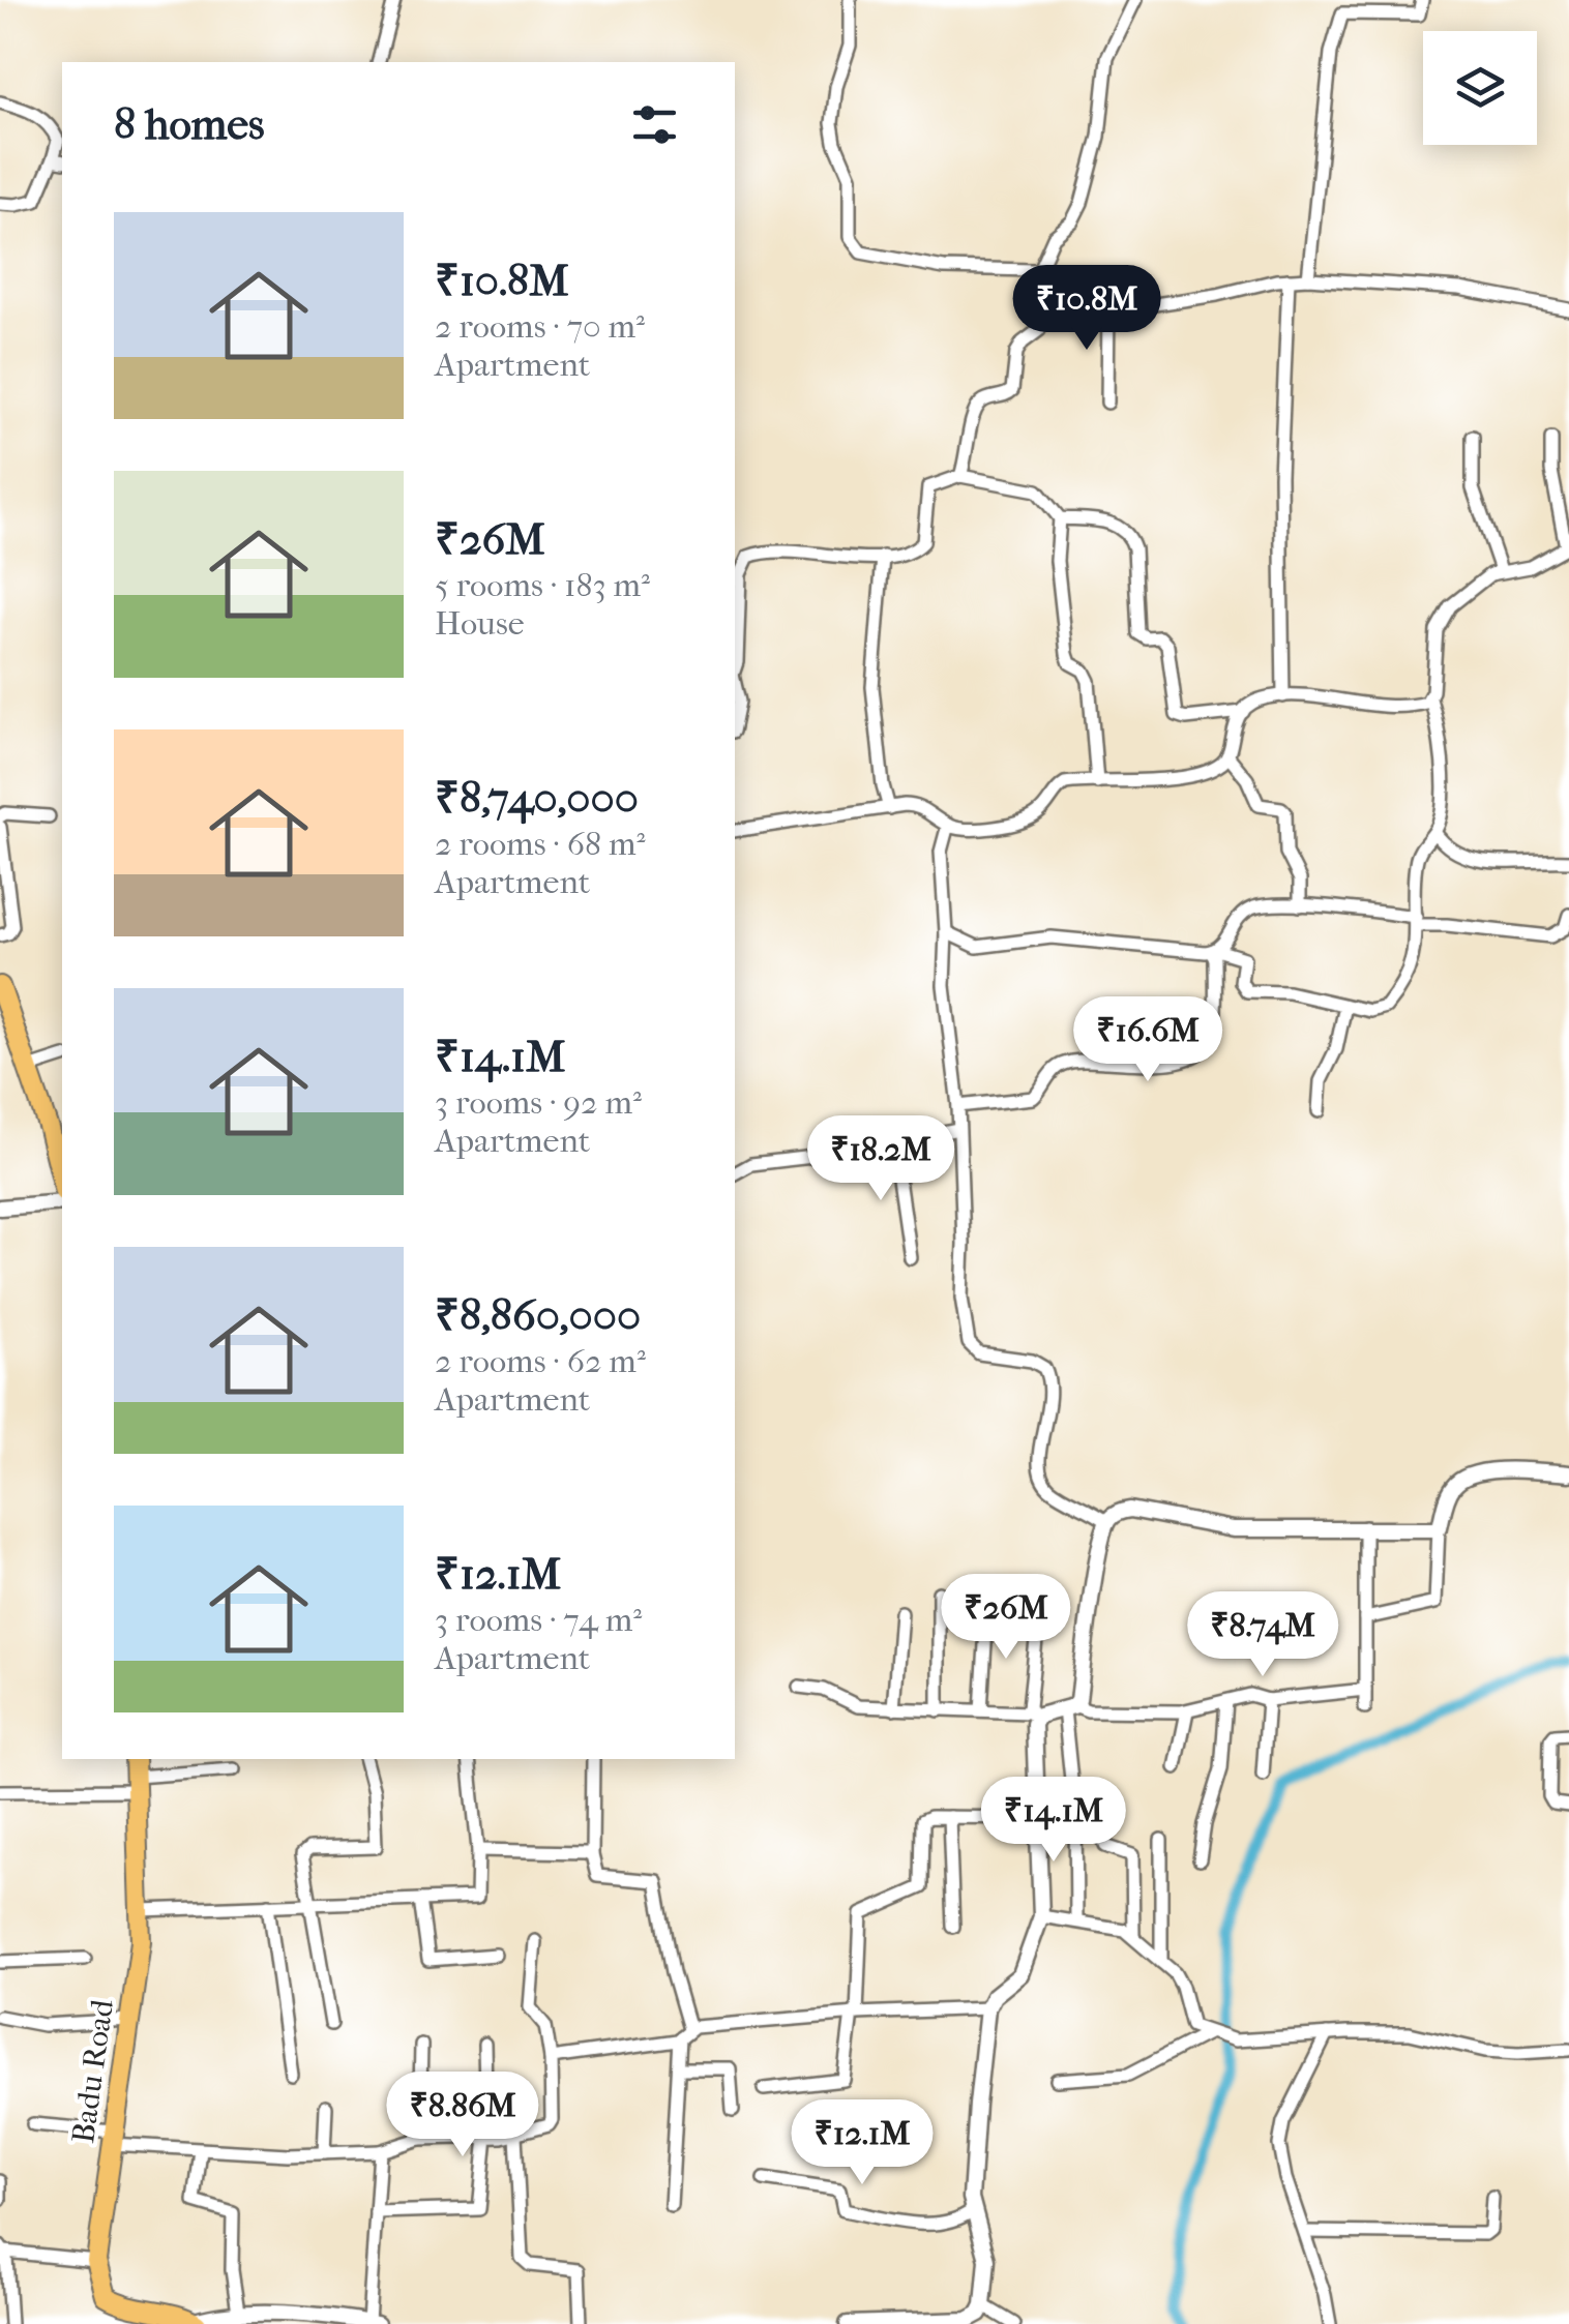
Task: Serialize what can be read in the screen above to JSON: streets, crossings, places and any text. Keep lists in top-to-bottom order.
{
  "streets": {
    "main road": ["Badu Road"]
  },
  "page": {
    "heading": "8 homes",
    "list": [
      {
        "name": "₹10.8M",
        "note": "2 rooms · 70 m² · Apartment"
      },
      {
        "name": "₹26M",
        "note": "5 rooms · 183 m² · House"
      },
      {
        "name": "₹8,740,000",
        "note": "2 rooms · 68 m² · Apartment"
      },
      {
        "name": "₹14.1M",
        "note": "3 rooms · 92 m² · Apartment"
      },
      {
        "name": "₹8,860,000",
        "note": "2 rooms · 62 m² · Apartment"
      },
      {
        "name": "₹12.1M",
        "note": "3 rooms · 74 m² · Apartment"
      }
    ],
    "price": [
      "₹10.8M",
      "₹16.6M",
      "₹18.2M",
      "₹26M",
      "₹8.74M",
      "₹14.1M",
      "₹8.86M",
      "₹12.1M"
    ]
  }
}
